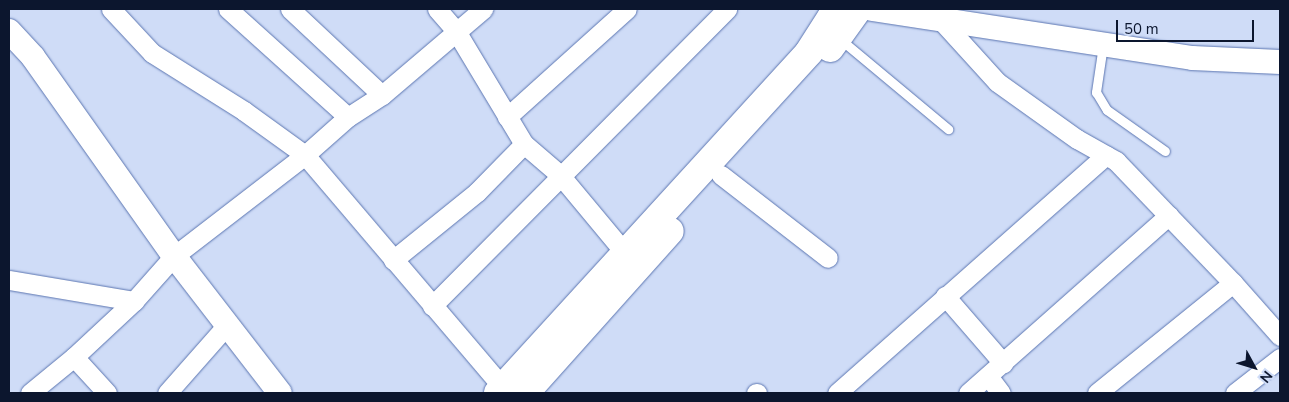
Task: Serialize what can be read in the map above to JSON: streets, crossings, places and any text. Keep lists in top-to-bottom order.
{
  "scale_bar": "50 m",
  "north": "bottom right"
}
